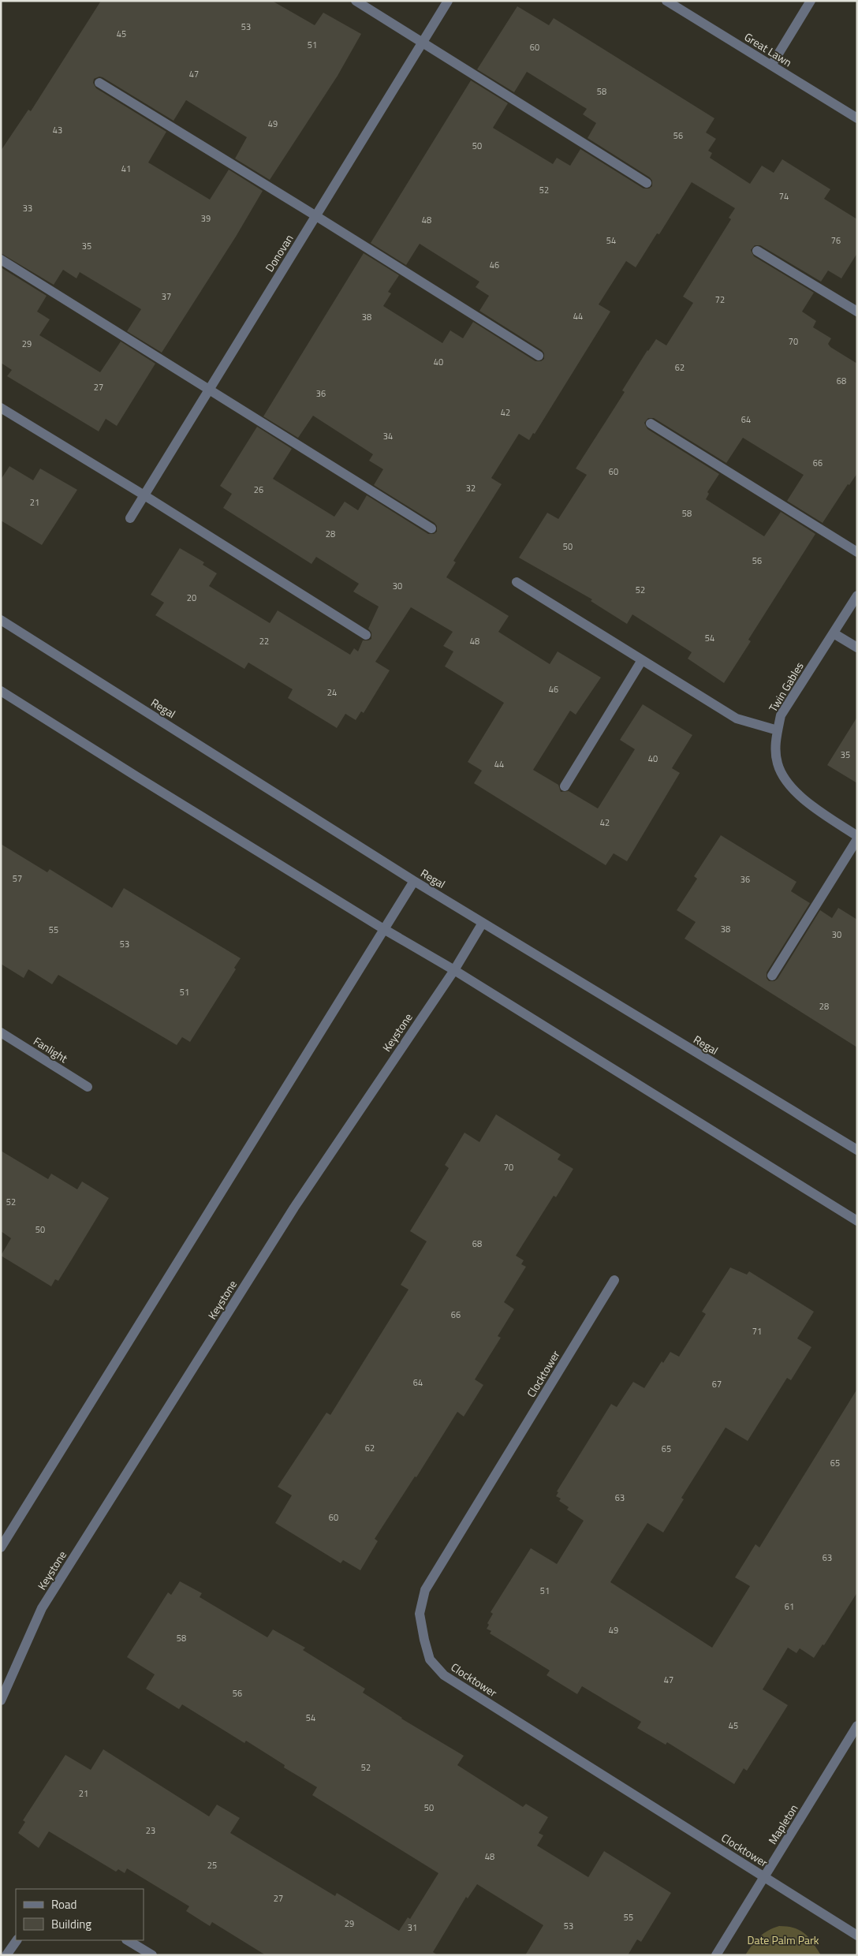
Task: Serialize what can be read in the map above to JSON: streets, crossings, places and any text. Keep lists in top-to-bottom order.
{
  "streets": {
    "street": [
      "Great Lawn",
      "Donovan",
      "Twin Gables",
      "Regal",
      "Keystone",
      "Fanlight",
      "Clocktower",
      "Mapleton"
    ]
  },
  "crossings": [
    ["Regal", "Keystone"],
    ["Clocktower", "Mapleton"]
  ],
  "parks": ["Date Palm Park"],
  "house_numbers": [
    "53",
    "45",
    "51",
    "60",
    "47",
    "58",
    "49",
    "43",
    "56",
    "50",
    "41",
    "52",
    "74",
    "33",
    "39",
    "48",
    "54",
    "76",
    "35",
    "46",
    "37",
    "72",
    "44",
    "38",
    "70",
    "29",
    "40",
    "62",
    "68",
    "27",
    "36",
    "42",
    "64",
    "34",
    "66",
    "60",
    "32",
    "26",
    "21",
    "58",
    "28",
    "50",
    "56",
    "30",
    "52",
    "20",
    "54",
    "22",
    "48",
    "46",
    "24",
    "35",
    "40",
    "44",
    "42",
    "57",
    "36",
    "38",
    "55",
    "30",
    "53",
    "51",
    "28",
    "70",
    "52",
    "50",
    "68",
    "66",
    "71",
    "64",
    "67",
    "62",
    "65",
    "65",
    "63",
    "60",
    "63",
    "51",
    "61",
    "49",
    "58",
    "47",
    "56",
    "54",
    "45",
    "52",
    "21",
    "50",
    "23",
    "48",
    "25",
    "27",
    "55",
    "29",
    "53",
    "31"
  ],
  "legend": ["Road", "Building"]
}
